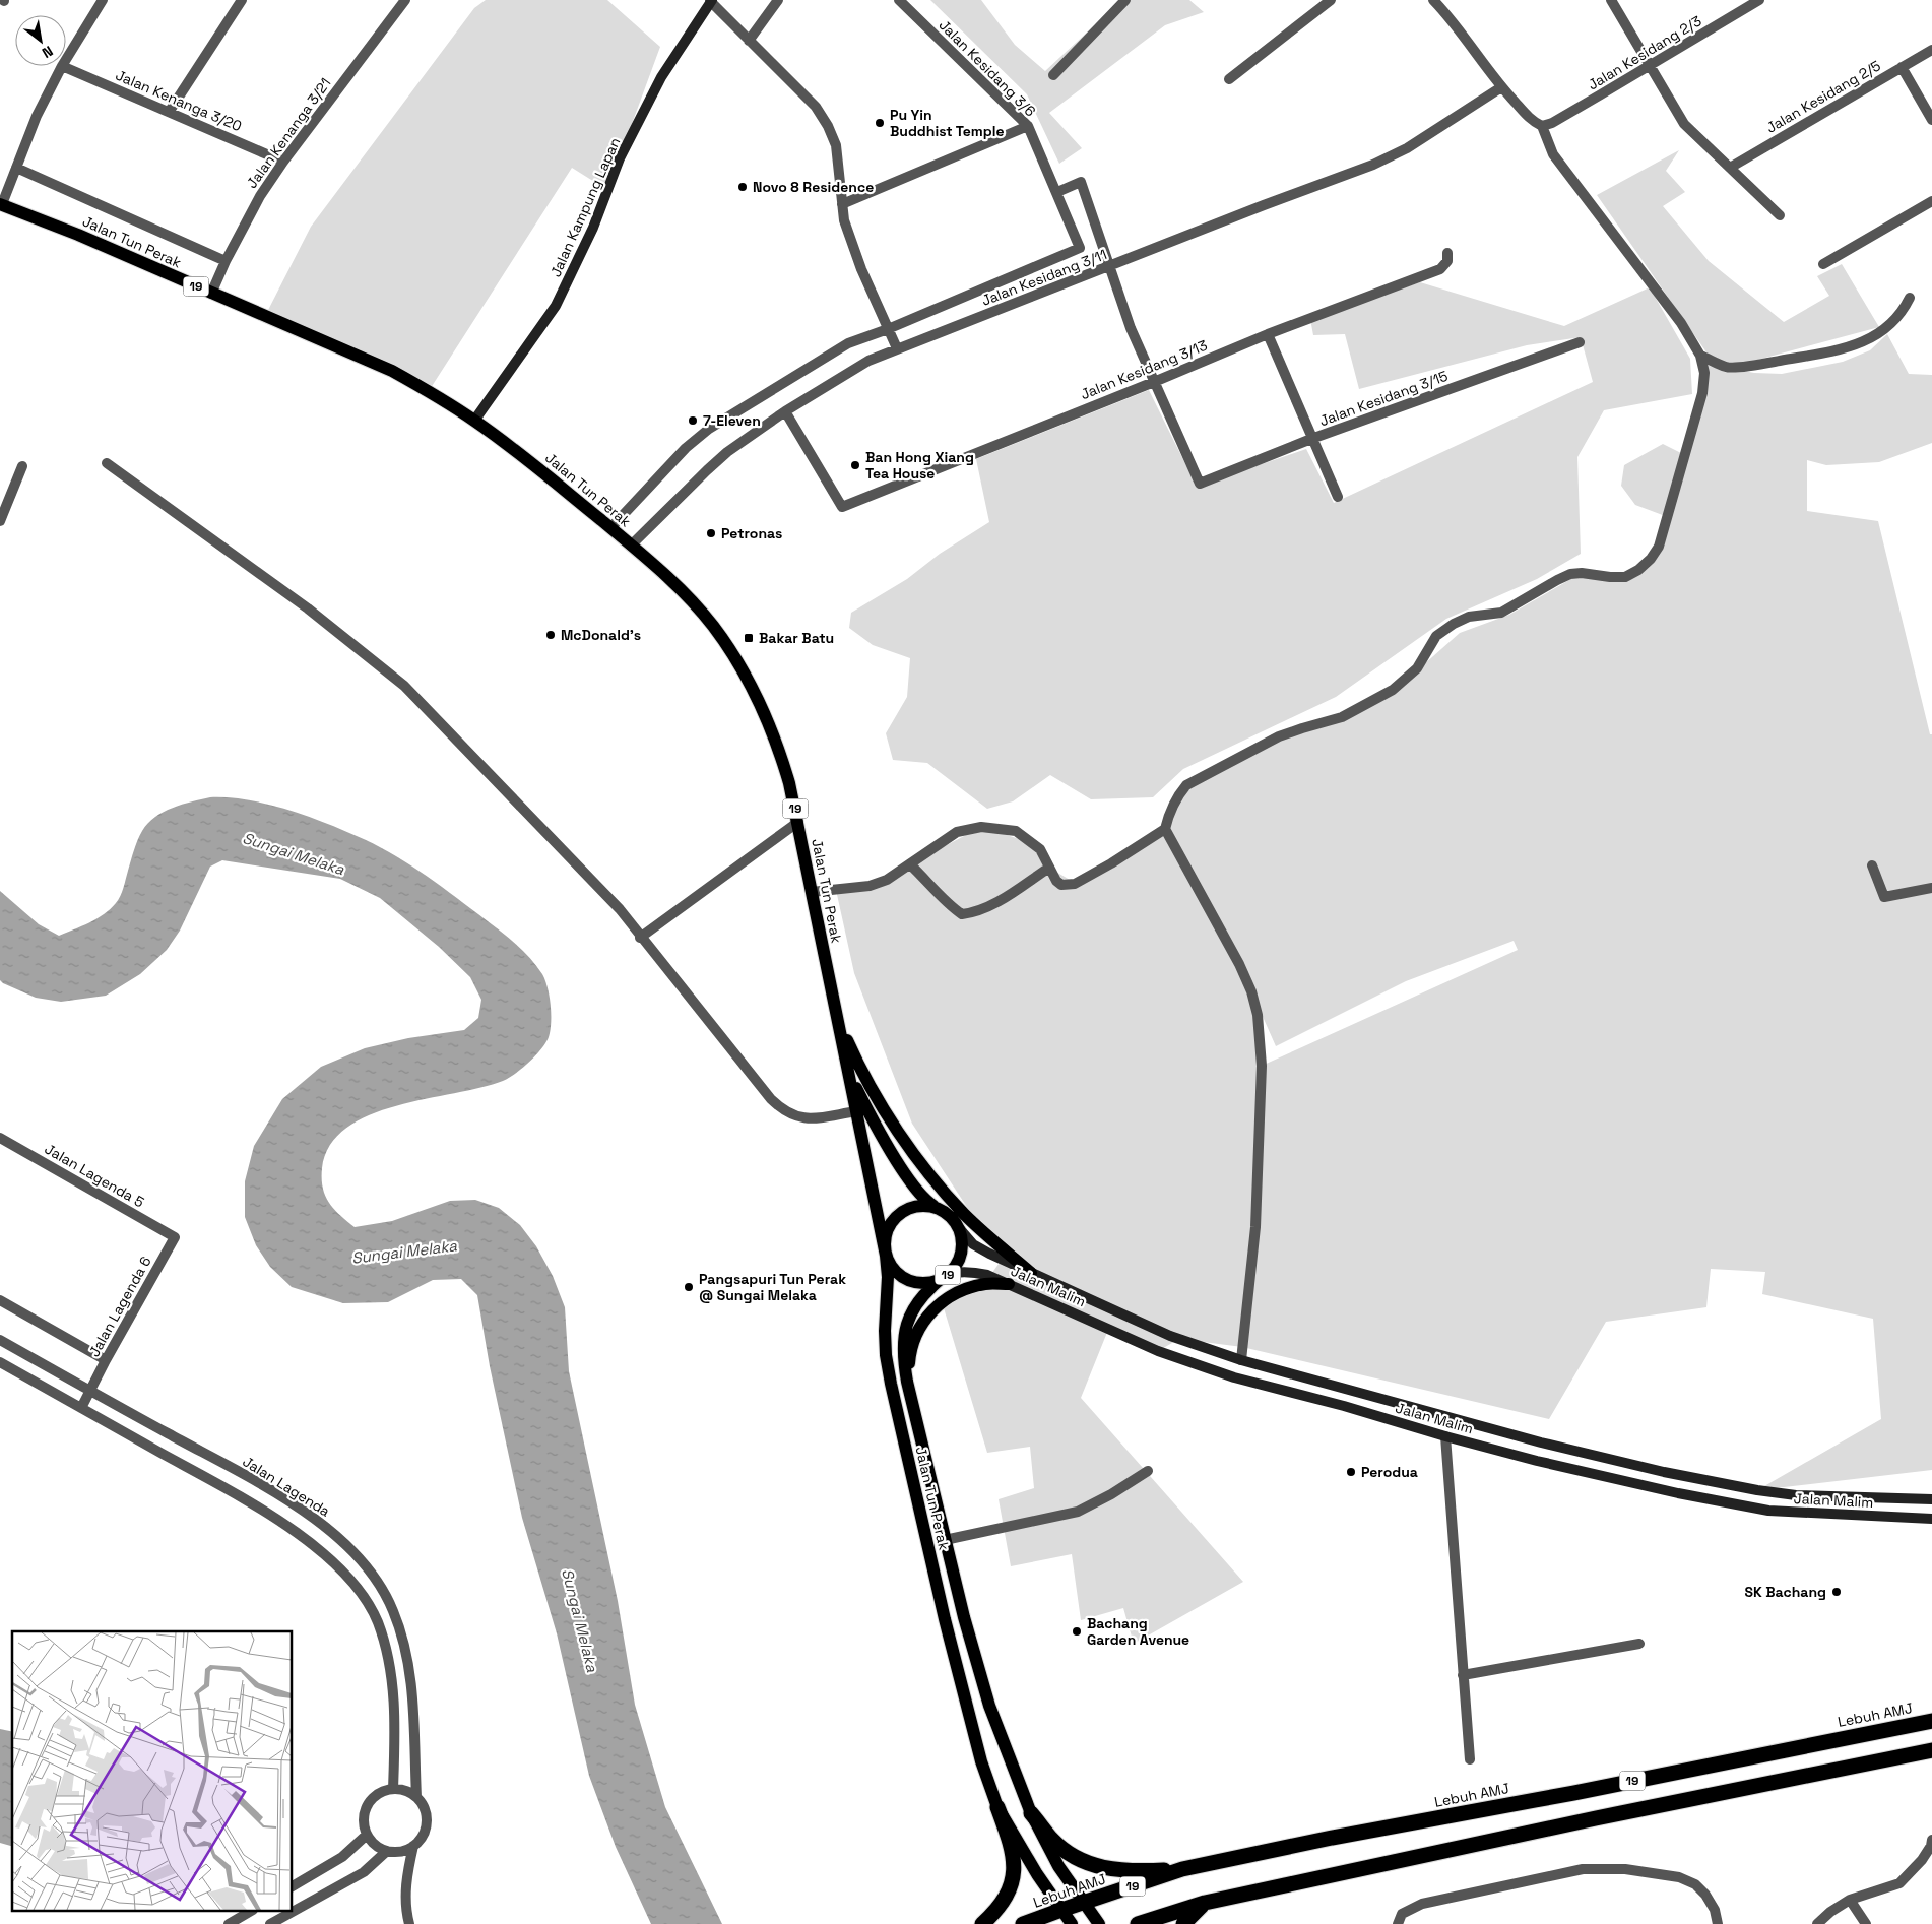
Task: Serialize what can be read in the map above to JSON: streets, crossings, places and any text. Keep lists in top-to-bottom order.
{
  "streets": {
    "highway": ["19", "Lebuh AMJ"],
    "main road": ["Jalan Kampung Lapan", "Jalan Tun Perak", "Jalan Malim"],
    "street": [
      "Jalan Kesidang 2/3",
      "Jalan Kesidang 3/6",
      "Jalan Kesidang 2/5",
      "Jalan Kenanga 3/20",
      "Jalan Kenanga 3/21",
      "Jalan Kesidang 3/11",
      "Jalan Kesidang 3/13",
      "Jalan Kesidang 3/15",
      "Jalan Lagenda 5",
      "Jalan Lagenda 6",
      "Jalan Lagenda"
    ]
  },
  "crossings": [
    ["Jalan Kenanga 3/20", "Jalan Kenanga 3/21"],
    ["Jalan Kenanga 3/21", "Jalan Tun Perak"],
    ["Jalan Kampung Lapan", "Jalan Tun Perak"],
    ["Jalan Tun Perak", "Jalan Kesidang 3/11"],
    ["Jalan Tun Perak", "19"],
    ["Jalan Tun Perak", "Jalan Malim"],
    ["Jalan Tun Perak", "Lebuh AMJ"],
    ["Jalan Kesidang 3/11", "Jalan Kesidang 3/13"],
    ["19", "Jalan Malim"],
    ["Jalan Kesidang 3/13", "Jalan Kesidang 3/15"],
    ["Jalan Lagenda 5", "Jalan Lagenda 6"],
    ["Jalan Lagenda 6", "Jalan Lagenda"]
  ],
  "water": ["Sungai Melaka"],
  "places": {
    "other": [
      "Pu Yin Buddhist Temple",
      "Novo 8 Residence",
      "7-Eleven",
      "Ban Hong Xiang Tea House",
      "Petronas",
      "McDonald's",
      "Pangsapuri Tun Perak @ Sungai Melaka",
      "Perodua",
      "SK Bachang",
      "Bachang Garden Avenue"
    ],
    "transit": ["Bakar Batu"]
  },
  "north": "bottom right"
}
